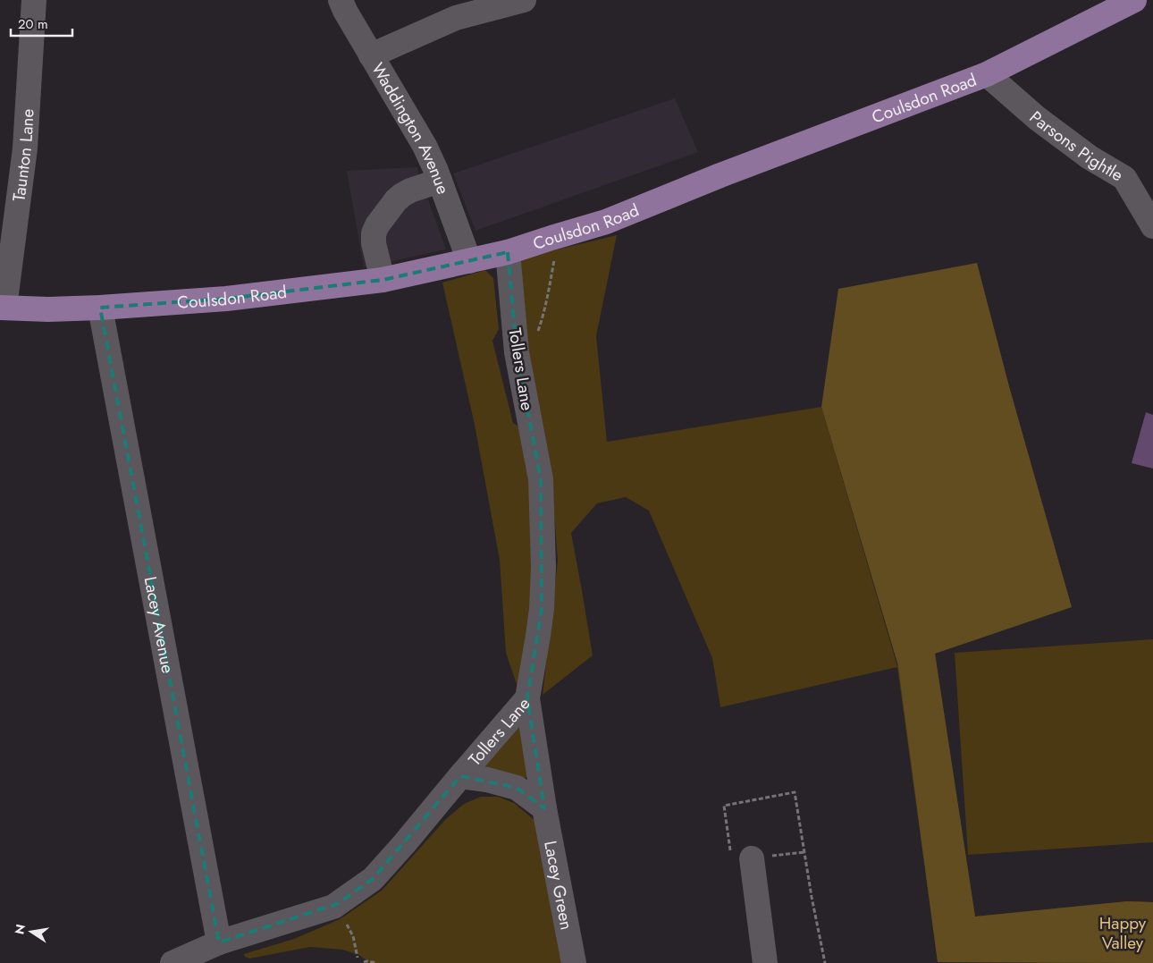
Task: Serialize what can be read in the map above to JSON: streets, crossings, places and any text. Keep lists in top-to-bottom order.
{
  "streets": {
    "main road": ["Coulsdon Road"],
    "street": [
      "Waddington Avenue",
      "Parsons Pightle",
      "Taunton Lane",
      "Tollers Lane",
      "Lacey Avenue",
      "Lacey Green"
    ]
  },
  "crossings": [
    ["Coulsdon Road", "Waddington Avenue"],
    ["Coulsdon Road", "Parsons Pightle"],
    ["Coulsdon Road", "Taunton Lane"],
    ["Coulsdon Road", "Tollers Lane"],
    ["Coulsdon Road", "Lacey Avenue"],
    ["Tollers Lane", "Lacey Avenue"],
    ["Tollers Lane", "Lacey Green"]
  ],
  "parks": ["Happy Valley"],
  "scale_bar": "20 m",
  "north": "left"
}
